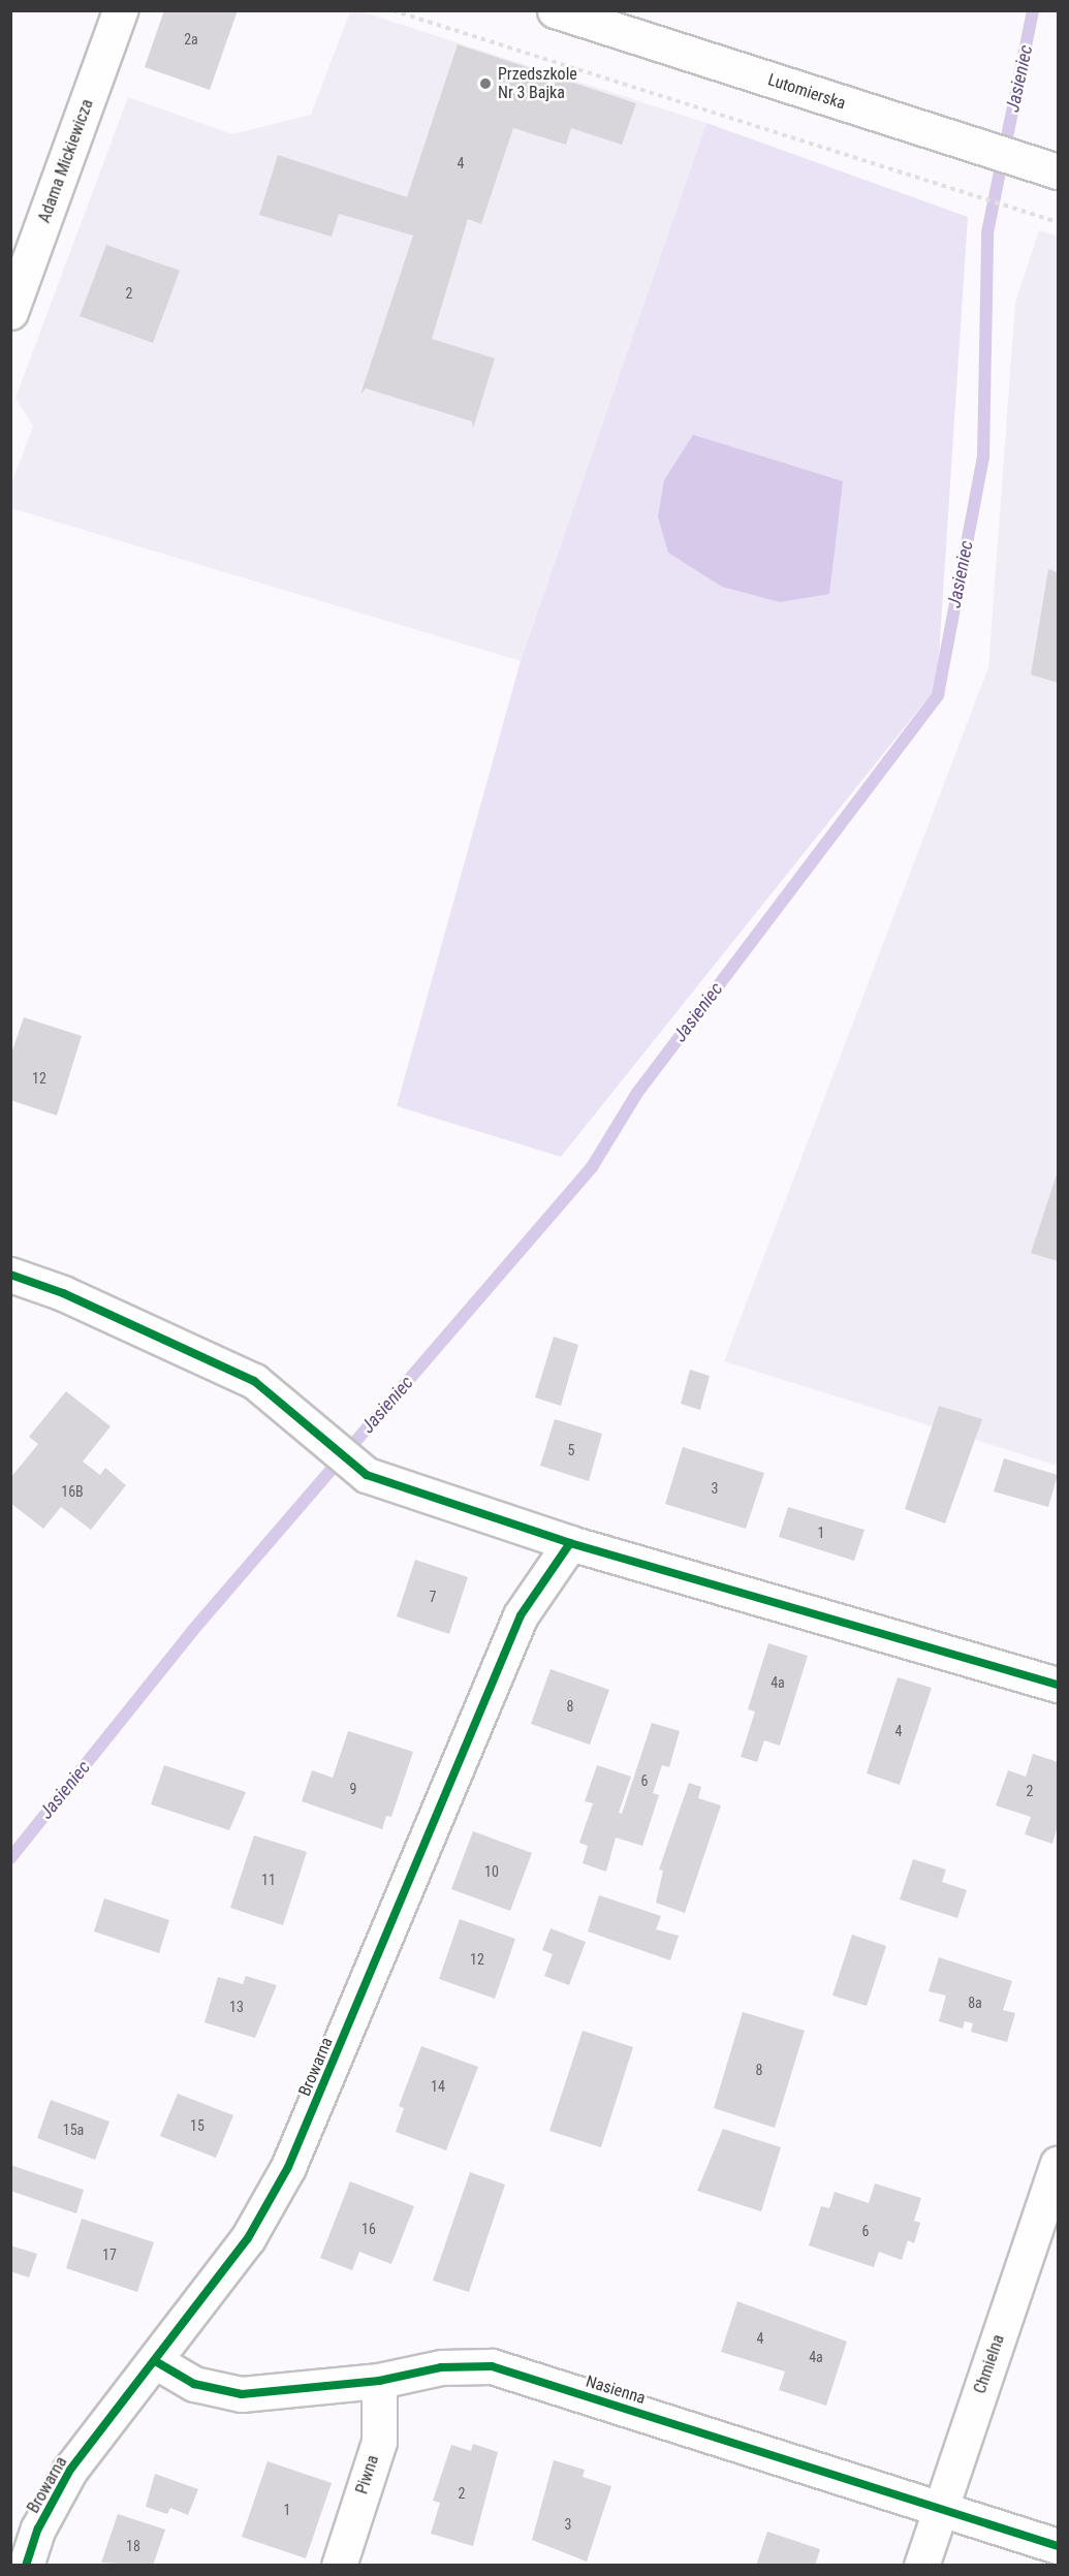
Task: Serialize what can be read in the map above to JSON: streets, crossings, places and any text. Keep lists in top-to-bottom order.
{
  "streets": {
    "street": [
      "Lutomierska",
      "Adama Mickiewicza",
      "Browarna",
      "Chmielna",
      "Nasienna",
      "Piwna"
    ]
  },
  "crossings": [
    ["Browarna", "Nasienna"],
    ["Chmielna", "Nasienna"],
    ["Nasienna", "Piwna"]
  ],
  "water": ["Jasieniec"],
  "places": ["Przedszkole Nr 3 Bajka"],
  "house_numbers": [
    "2a",
    "4",
    "2",
    "12",
    "5",
    "3",
    "16B",
    "1",
    "7",
    "4a",
    "8",
    "4",
    "6",
    "9",
    "2",
    "10",
    "11",
    "12",
    "8a",
    "13",
    "8",
    "14",
    "15",
    "15a",
    "16",
    "6",
    "17",
    "4",
    "4a",
    "2",
    "1",
    "3",
    "18"
  ]
}
